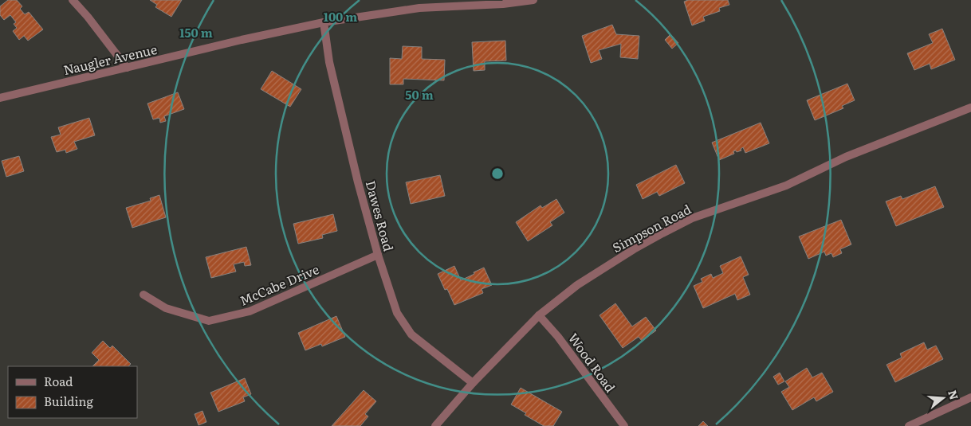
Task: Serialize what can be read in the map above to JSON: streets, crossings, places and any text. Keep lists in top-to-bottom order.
{
  "streets": {
    "street": [
      "Naugler Avenue",
      "Dawes Road",
      "Simpson Road",
      "McCabe Drive",
      "Wood Road"
    ]
  },
  "crossings": [
    ["Naugler Avenue", "Dawes Road"],
    ["Dawes Road", "Simpson Road"],
    ["Dawes Road", "McCabe Drive"],
    ["Simpson Road", "Wood Road"]
  ],
  "legend": ["Road", "Building"],
  "north": "right",
  "rings": ["100 m", "150 m", "50 m"]
}
